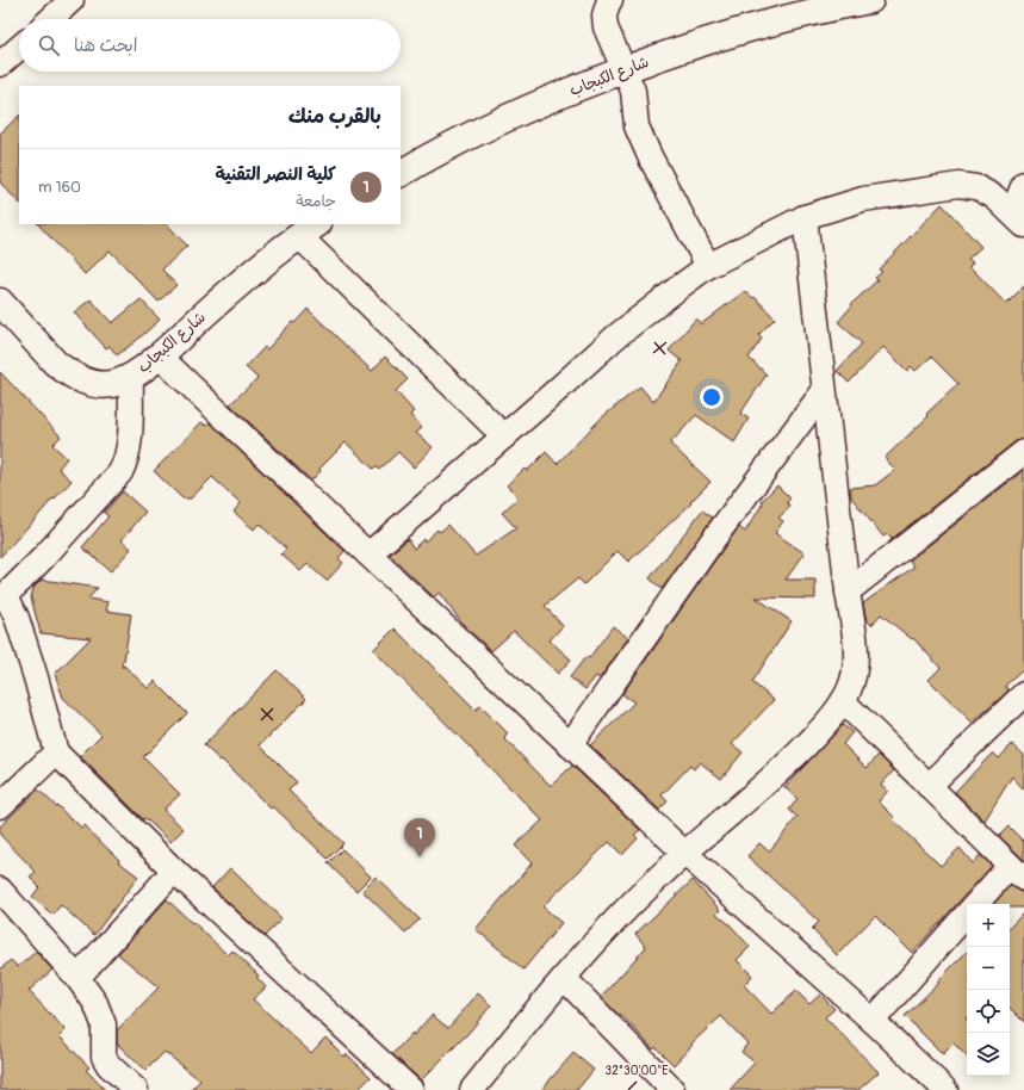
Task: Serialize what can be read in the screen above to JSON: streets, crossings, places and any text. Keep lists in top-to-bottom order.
{
  "streets": {
    "main road": ["شارع الكبجاب"]
  },
  "page": {
    "search": "ابحث هنا",
    "heading": "بالقرب منك",
    "list": [
      {
        "mark": "1",
        "name": "كلية النصر التقنية",
        "note": "جامعة",
        "value": "160 m"
      }
    ],
    "pins": "1",
    "map_buttons": ["+", "−"]
  },
  "coordinates": ["32°30'00\"E"]
}
